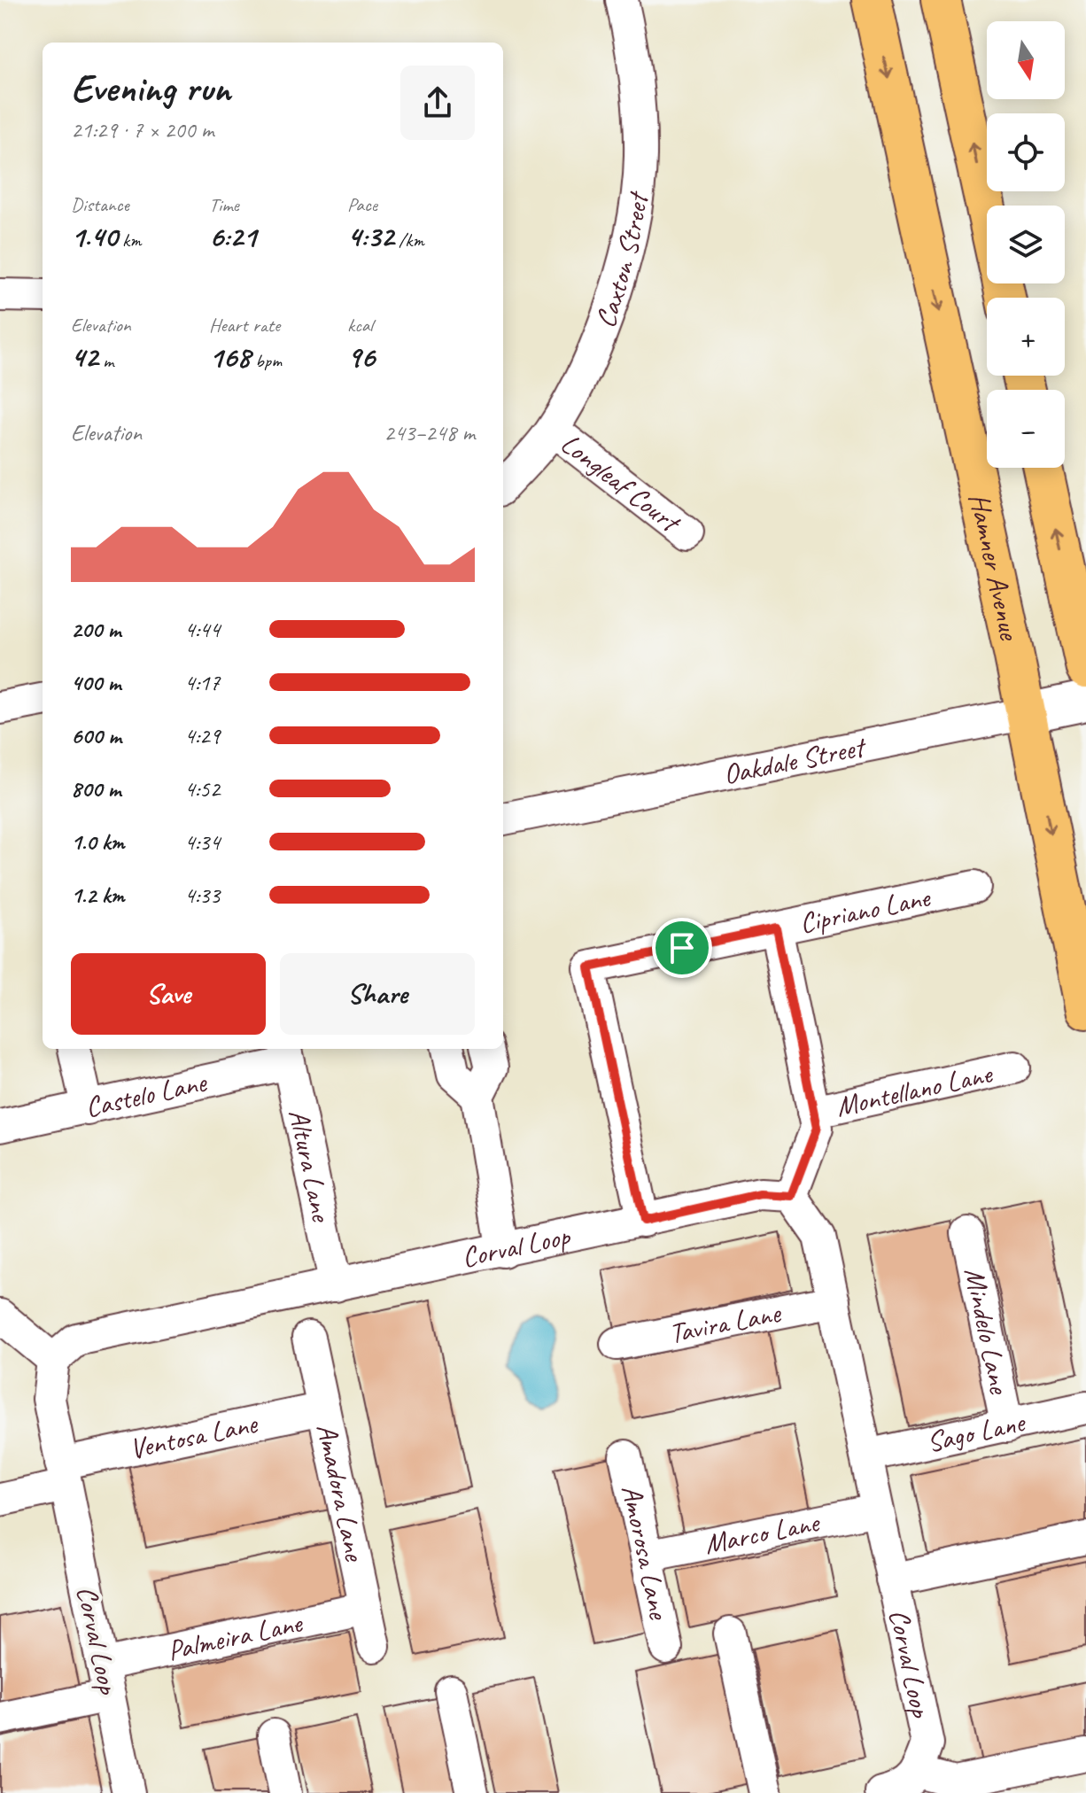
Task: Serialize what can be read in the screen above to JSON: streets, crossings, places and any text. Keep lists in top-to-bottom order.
{
  "streets": {
    "main road": ["Hamner Avenue"],
    "street": [
      "Caxton Street",
      "Longleaf Court",
      "Oakdale Street",
      "Cipriano Lane",
      "Montellano Lane",
      "Castelo Lane",
      "Altura Lane",
      "Corval Loop",
      "Tavira Lane",
      "Mindelo Lane",
      "Sago Lane",
      "Ventosa Lane",
      "Amadora Lane",
      "Marco Lane",
      "Amorosa Lane",
      "Palmeira Lane"
    ]
  },
  "crossings": [
    ["Caxton Street", "Longleaf Court"],
    ["Hamner Avenue", "Oakdale Street"],
    ["Cipriano Lane", "Corval Loop"],
    ["Castelo Lane", "Altura Lane"],
    ["Altura Lane", "Corval Loop"],
    ["Corval Loop", "Tavira Lane"],
    ["Corval Loop", "Sago Lane"],
    ["Corval Loop", "Ventosa Lane"],
    ["Corval Loop", "Marco Lane"],
    ["Corval Loop", "Palmeira Lane"],
    ["Mindelo Lane", "Sago Lane"],
    ["Ventosa Lane", "Amadora Lane"],
    ["Amadora Lane", "Palmeira Lane"],
    ["Marco Lane", "Amorosa Lane"]
  ],
  "north": "bottom",
  "page": {
    "map_buttons": ["+", "−"],
    "heading": ["Evening run", "21:29 · 7 × 200 m"],
    "stats": [
      ["Distance", "1.40 km"],
      ["Time", "6:21"],
      ["Pace", "4:32 /km"],
      ["Elevation", "42 m"],
      ["Heart rate", "168 bpm"],
      ["kcal", "96"]
    ],
    "chart": ["Elevation", "243–248 m"],
    "list": [
      {
        "name": "200 m",
        "note": "4:44"
      },
      {
        "name": "400 m",
        "note": "4:17"
      },
      {
        "name": "600 m",
        "note": "4:29"
      },
      {
        "name": "800 m",
        "note": "4:52"
      },
      {
        "name": "1.0 km",
        "note": "4:34"
      },
      {
        "name": "1.2 km",
        "note": "4:33"
      }
    ],
    "buttons": ["Save", "Share"]
  }
}
